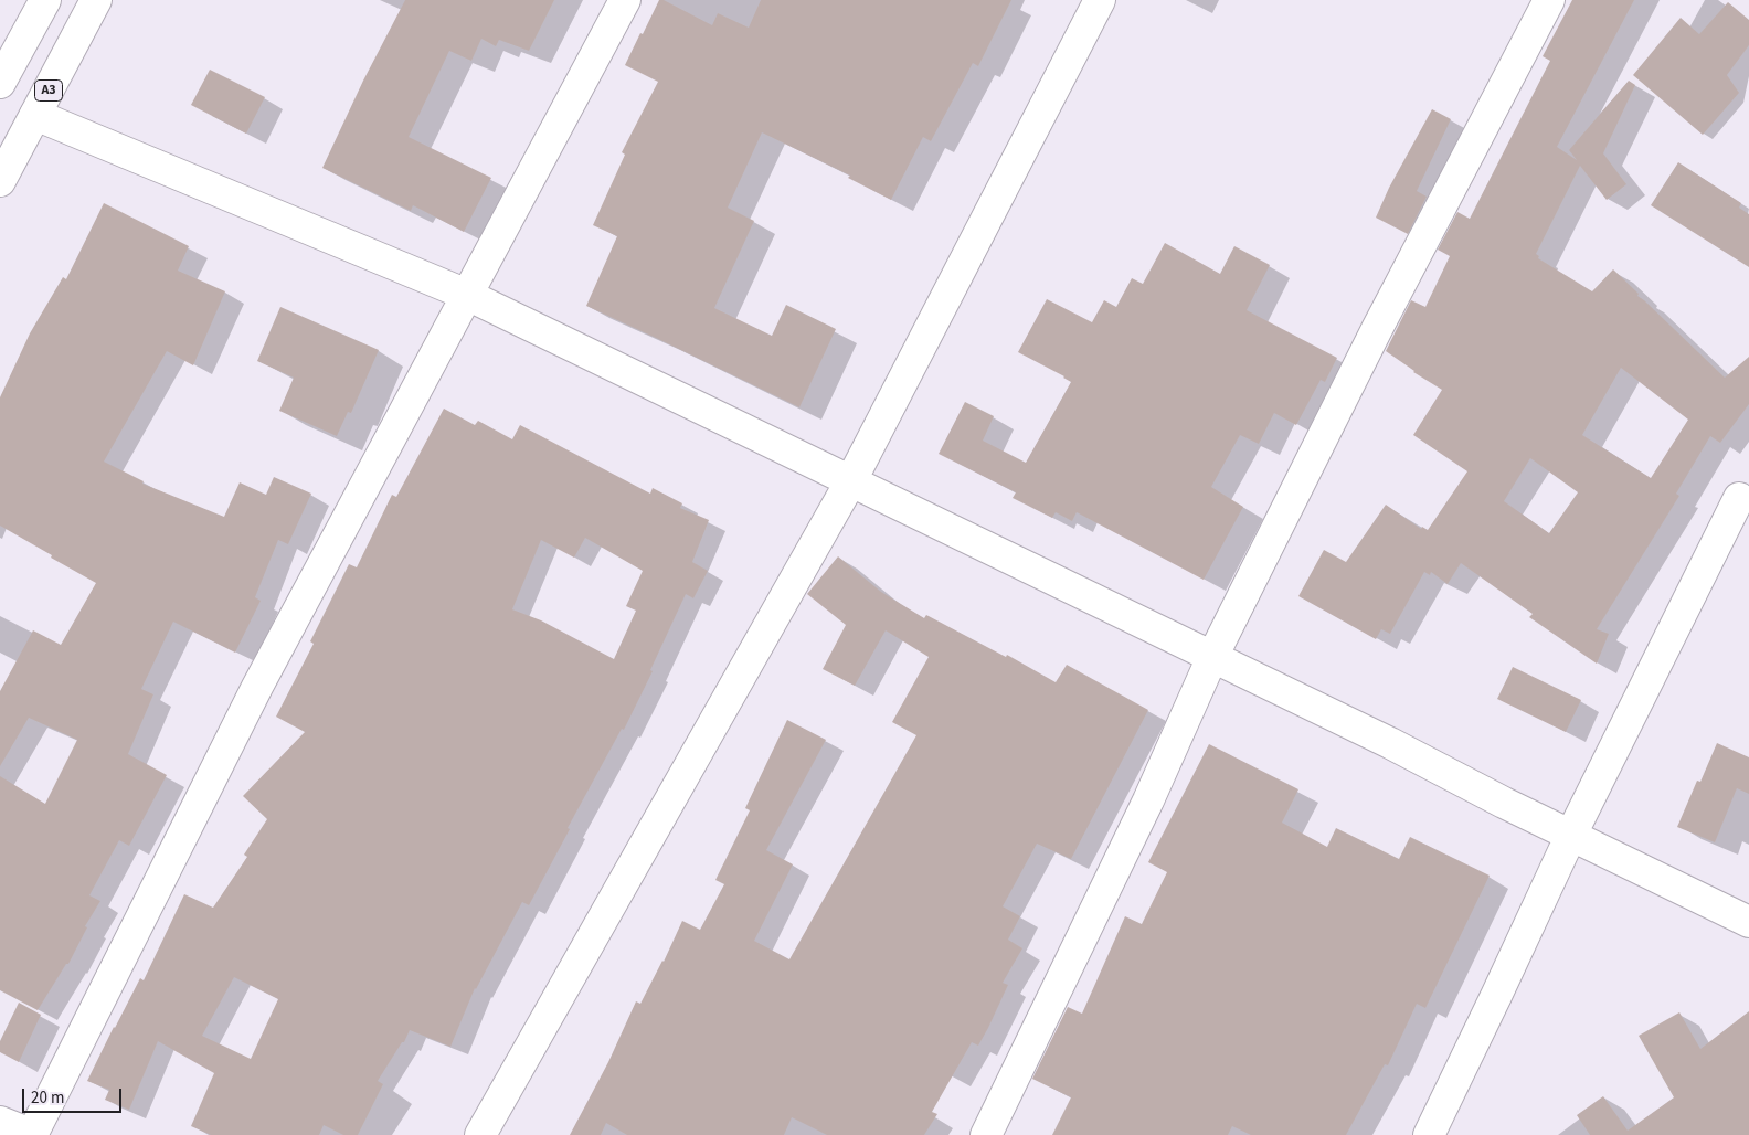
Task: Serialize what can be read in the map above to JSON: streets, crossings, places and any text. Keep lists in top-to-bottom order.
{
  "streets": {
    "main road": ["A3"]
  },
  "scale_bar": "20 m"
}
